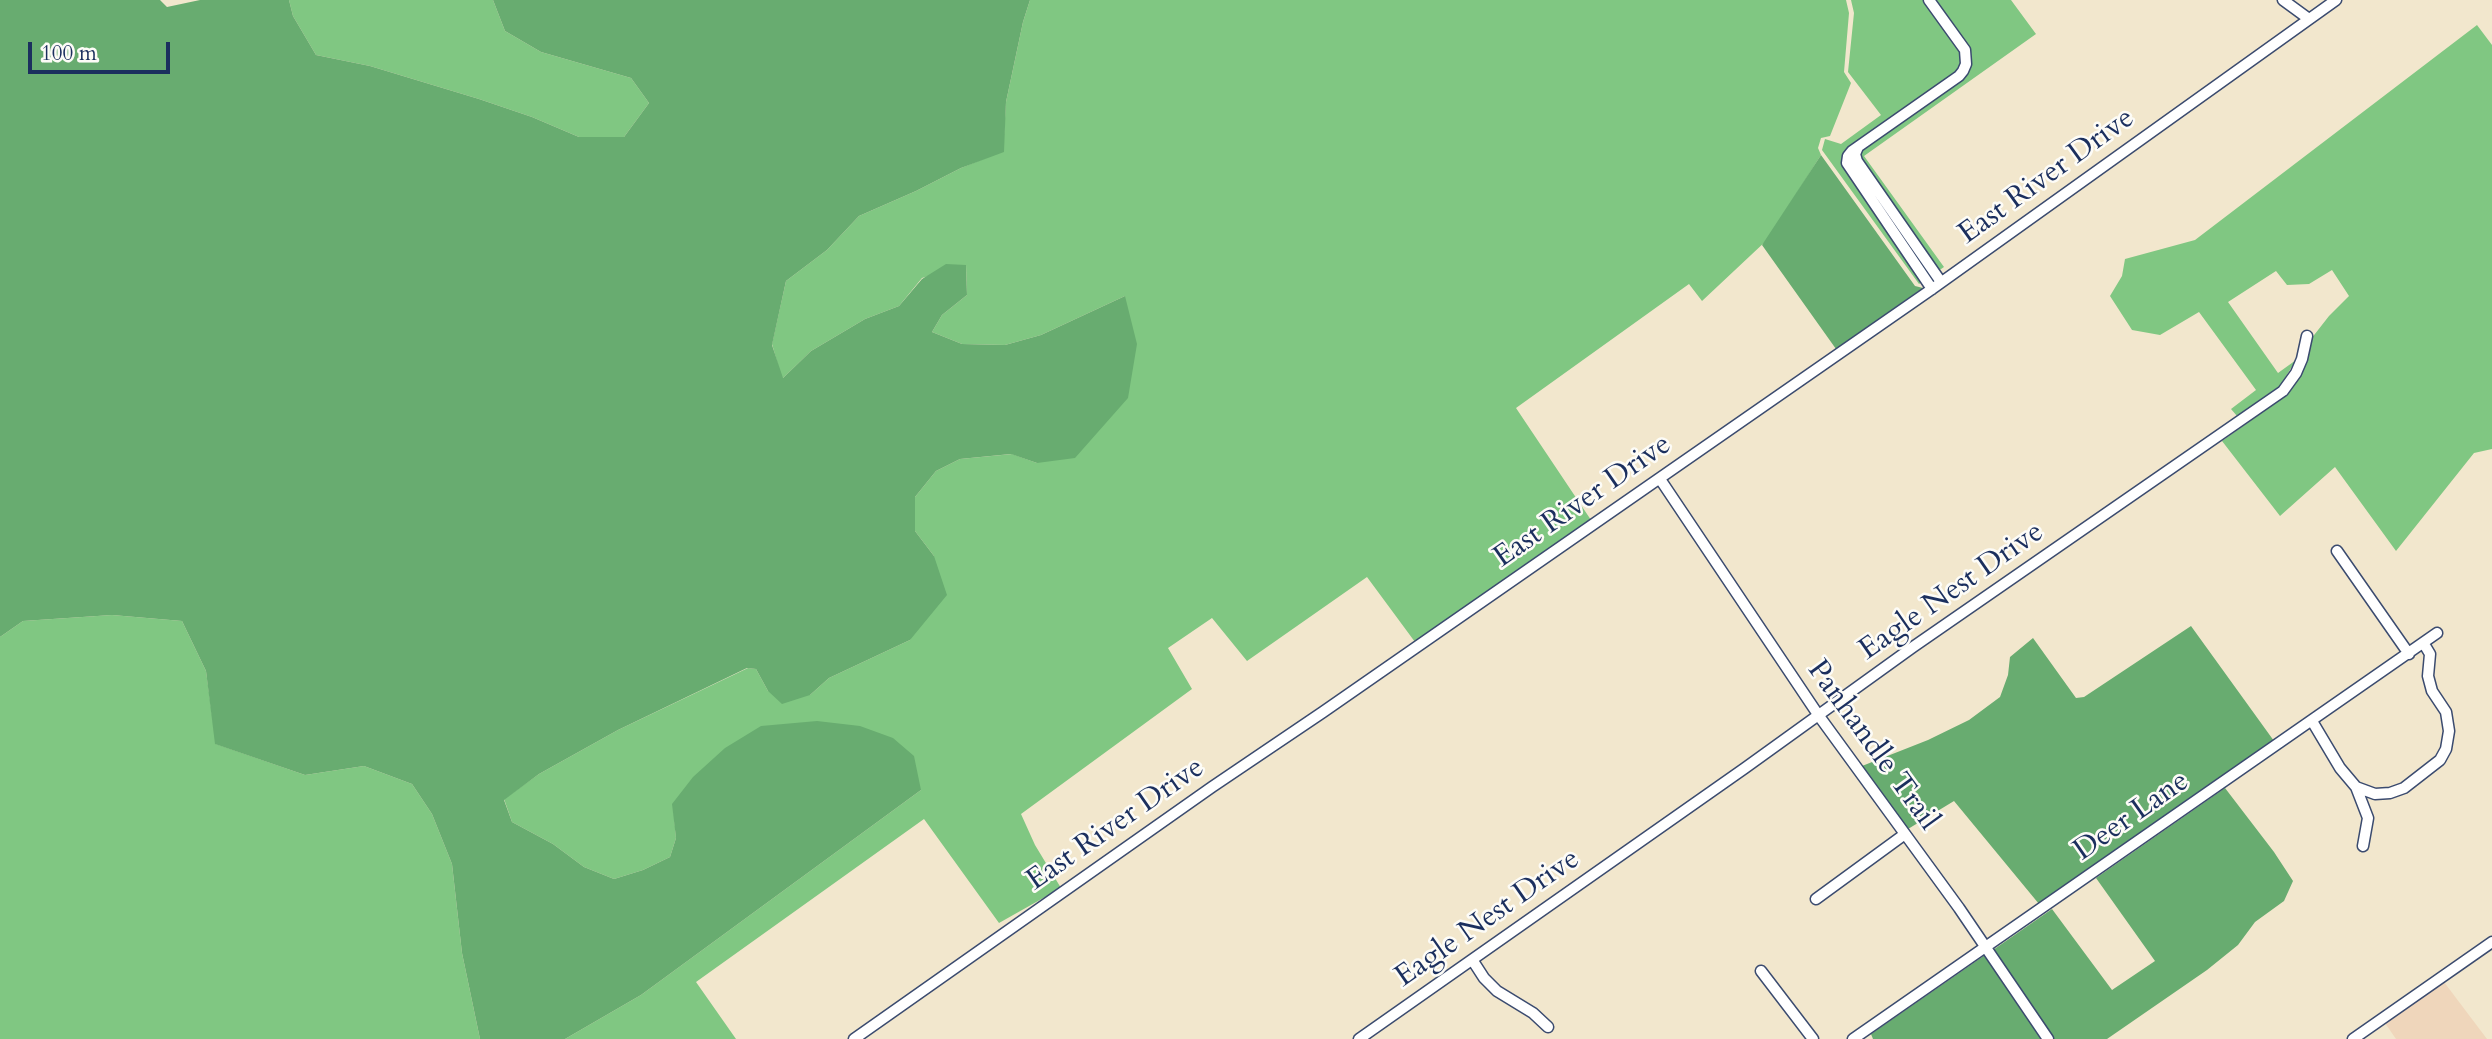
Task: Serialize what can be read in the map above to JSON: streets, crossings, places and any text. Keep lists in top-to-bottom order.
{
  "streets": {
    "street": [
      "East River Drive",
      "Eagle Nest Drive",
      "Panhandle Trail",
      "Deer Lane"
    ]
  },
  "crossings": [
    ["East River Drive", "Panhandle Trail"],
    ["Eagle Nest Drive", "Panhandle Trail"],
    ["Panhandle Trail", "Deer Lane"]
  ],
  "scale_bar": "100 m"
}
